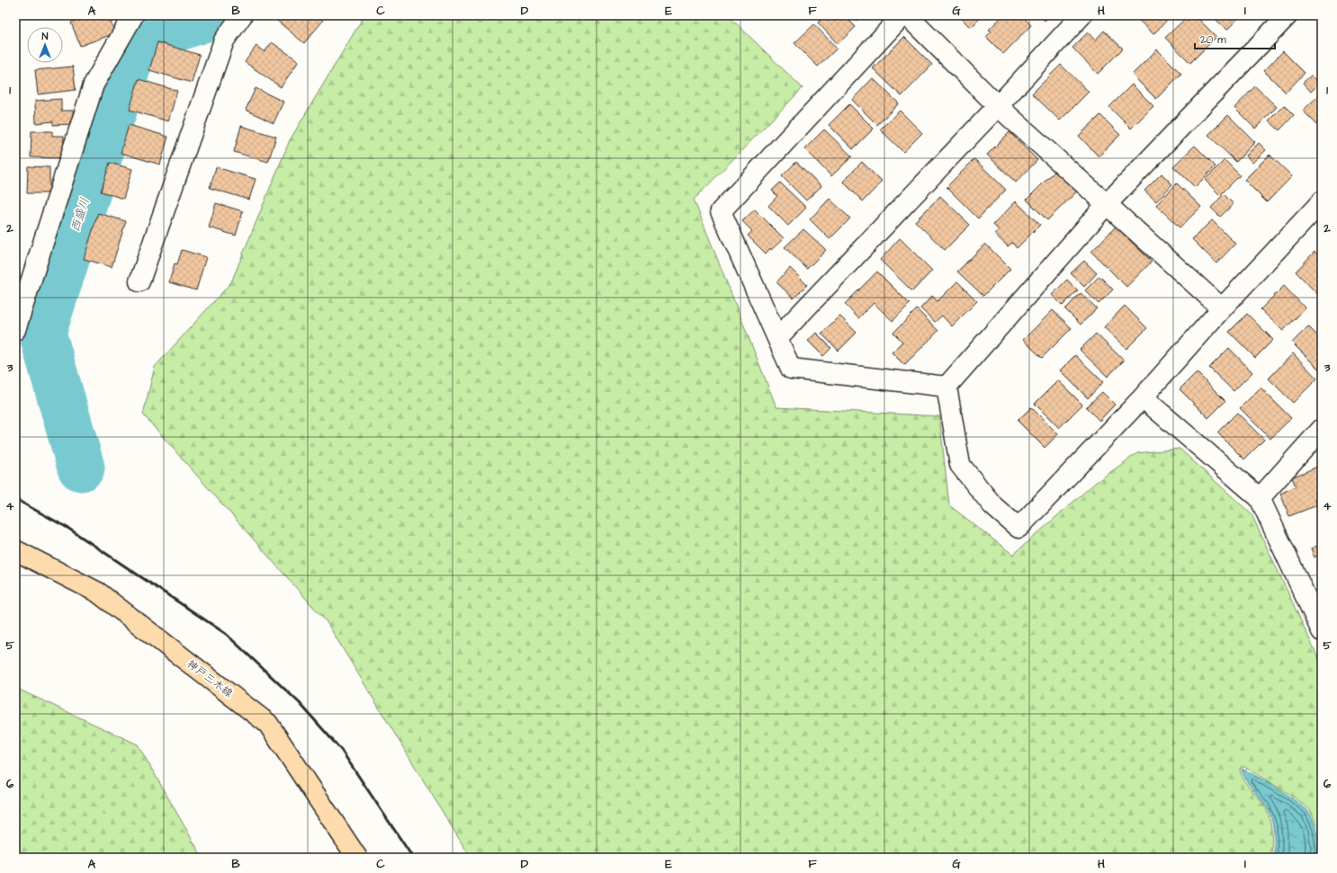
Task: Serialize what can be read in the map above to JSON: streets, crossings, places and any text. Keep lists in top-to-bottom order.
{
  "streets": {
    "main road": ["神戸三木線"]
  },
  "water": ["西盛川"],
  "scale_bar": "20 m",
  "north": "top",
  "grid": {
    "columns": [
      "A",
      "B",
      "C",
      "D",
      "E",
      "F",
      "G",
      "H",
      "I"
    ],
    "rows": [
      "1",
      "2",
      "3",
      "4",
      "5",
      "6"
    ]
  }
}
